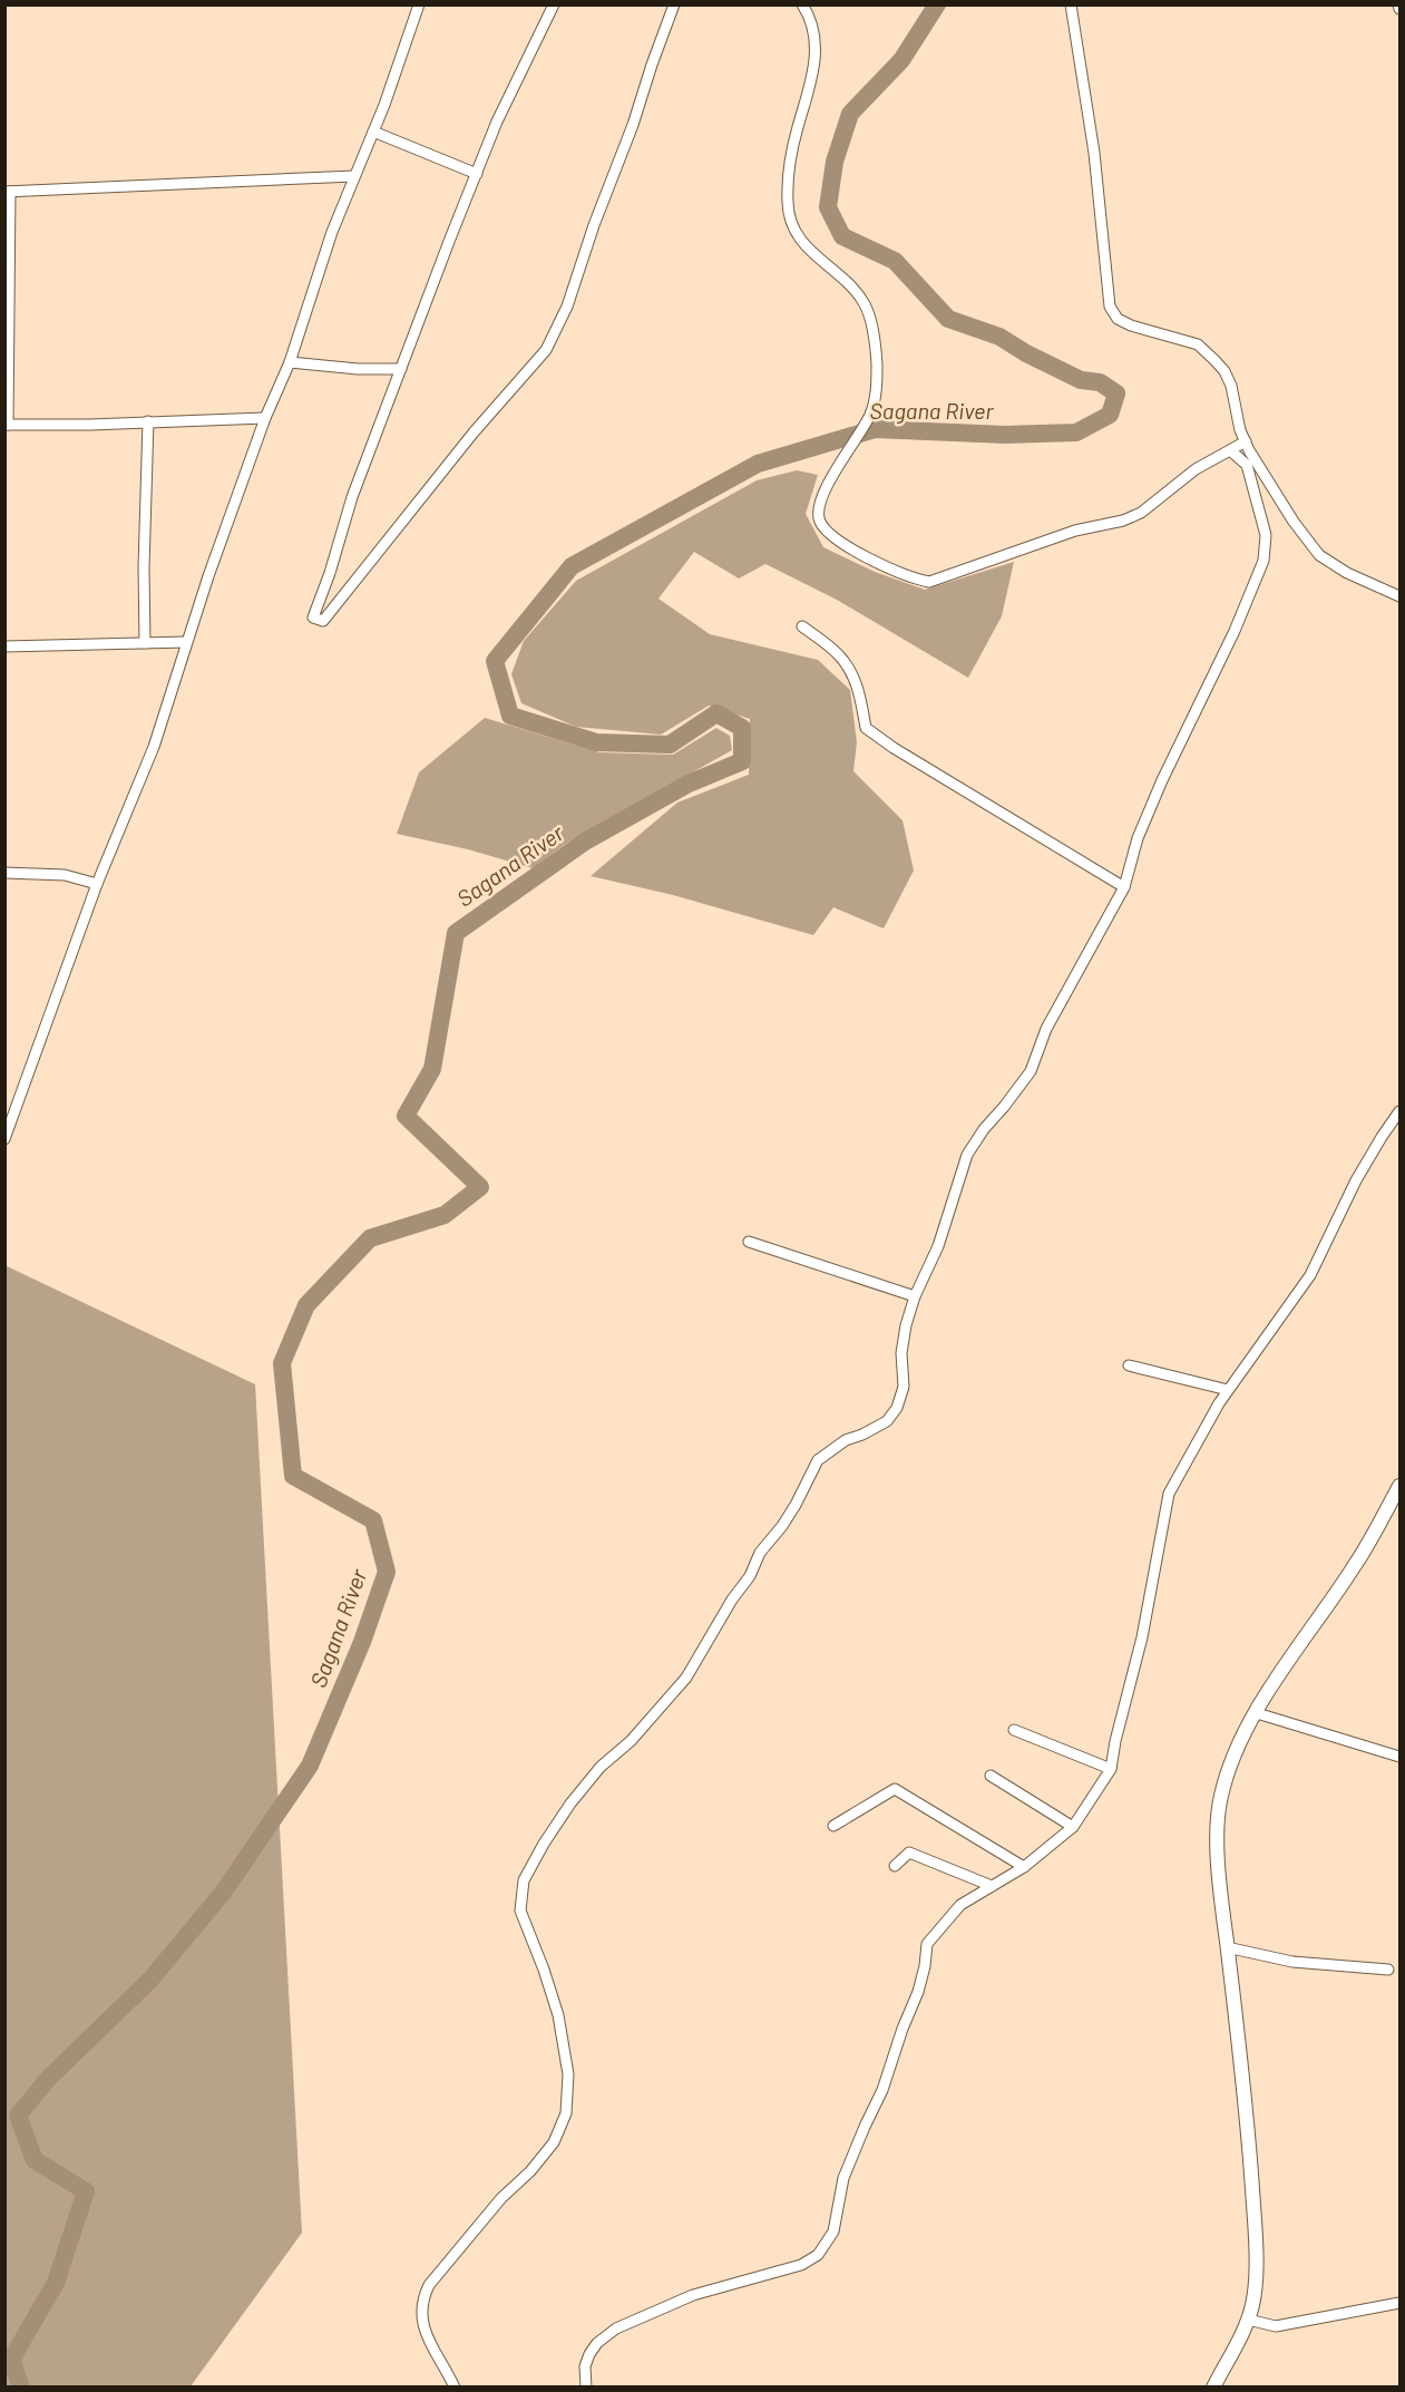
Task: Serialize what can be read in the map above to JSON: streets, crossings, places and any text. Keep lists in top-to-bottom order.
{
  "water": ["Sagana River"]
}
